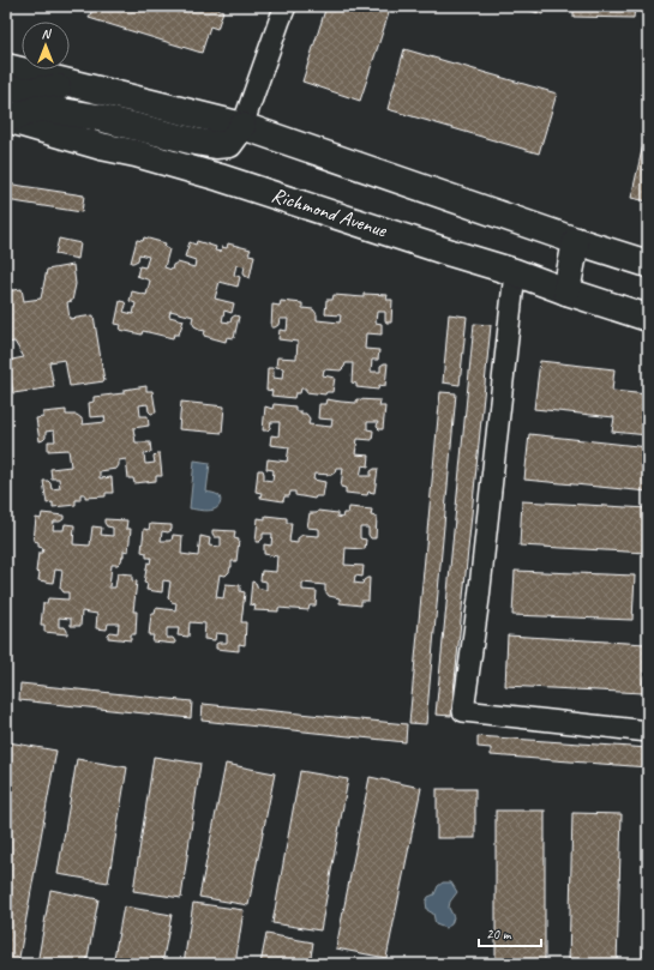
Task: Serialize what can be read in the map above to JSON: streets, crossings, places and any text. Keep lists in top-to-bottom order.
{
  "streets": {
    "main road": ["Richmond Avenue"]
  },
  "scale_bar": "20 m",
  "north": "top"
}
